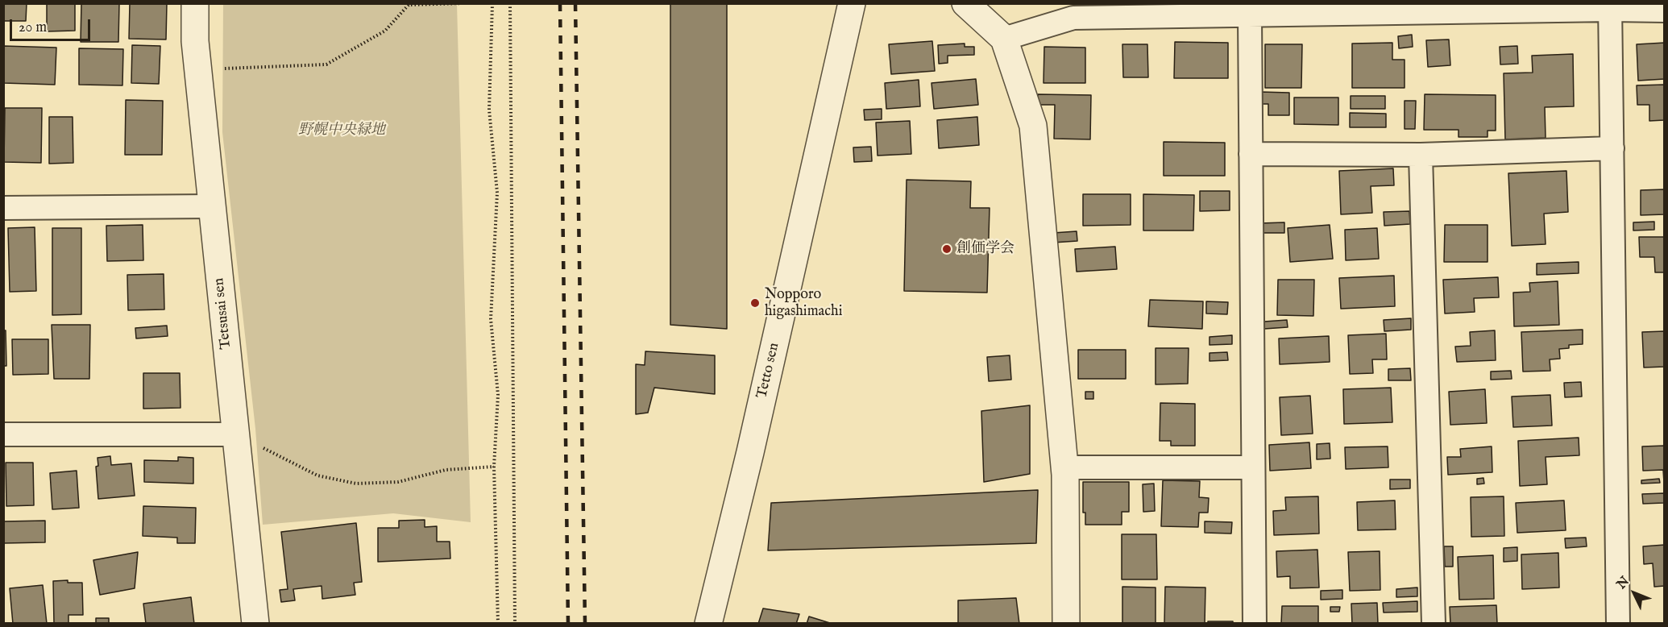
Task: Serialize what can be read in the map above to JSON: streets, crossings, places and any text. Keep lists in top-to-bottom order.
{
  "streets": {
    "street": ["Tetsusai sen", "Tetto sen"]
  },
  "parks": ["野幌中央緑地"],
  "places": ["創価学会", "Nopporo higashimachi"],
  "scale_bar": "20 m",
  "north": "top left"
}
